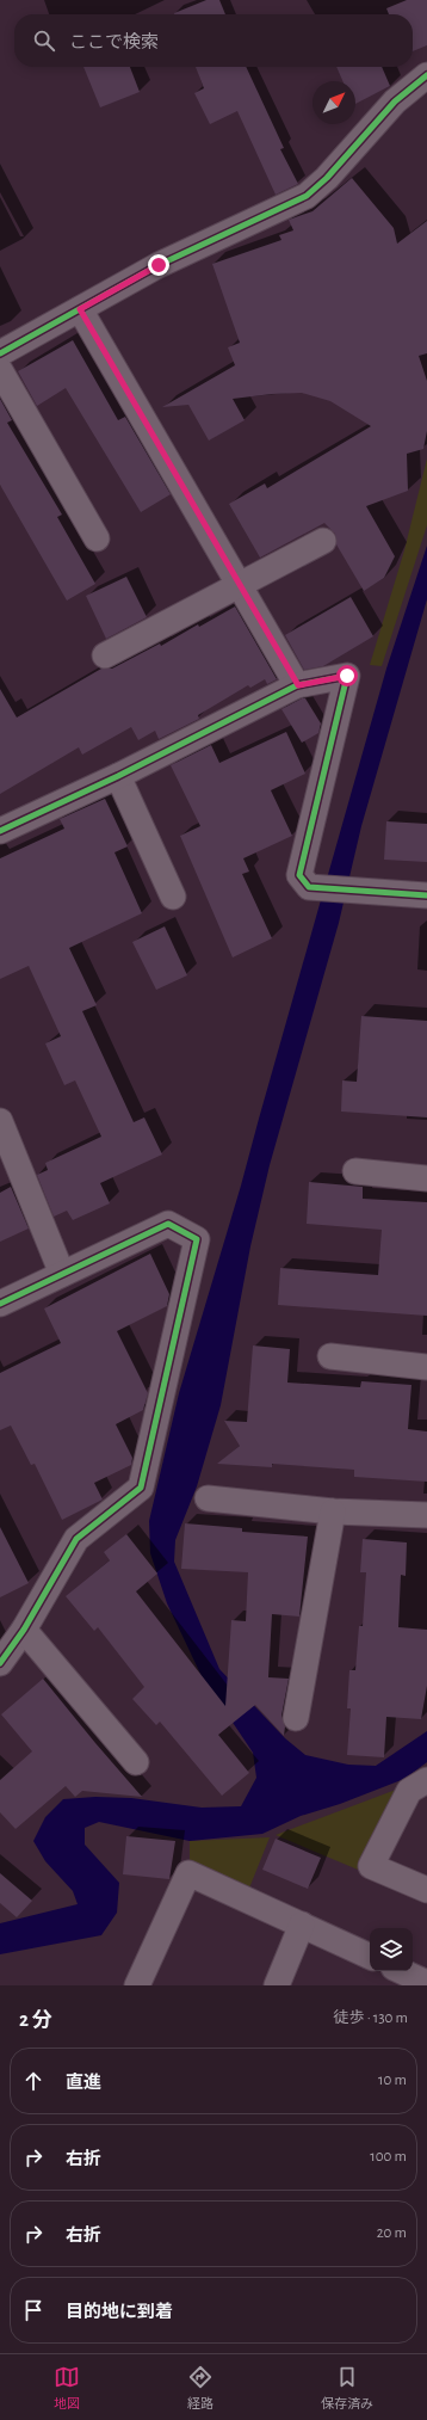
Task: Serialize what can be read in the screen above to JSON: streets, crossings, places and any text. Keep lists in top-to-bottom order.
{
  "north": "top right",
  "page": {
    "search": "ここで検索",
    "heading": ["2 分", "徒歩 · 130 m"],
    "list": [
      ["直進", "10 m"],
      ["右折", "100 m"],
      ["右折", "20 m"],
      "目的地に到着"
    ],
    "nav": ["地図", "経路", "保存済み"]
  }
}
